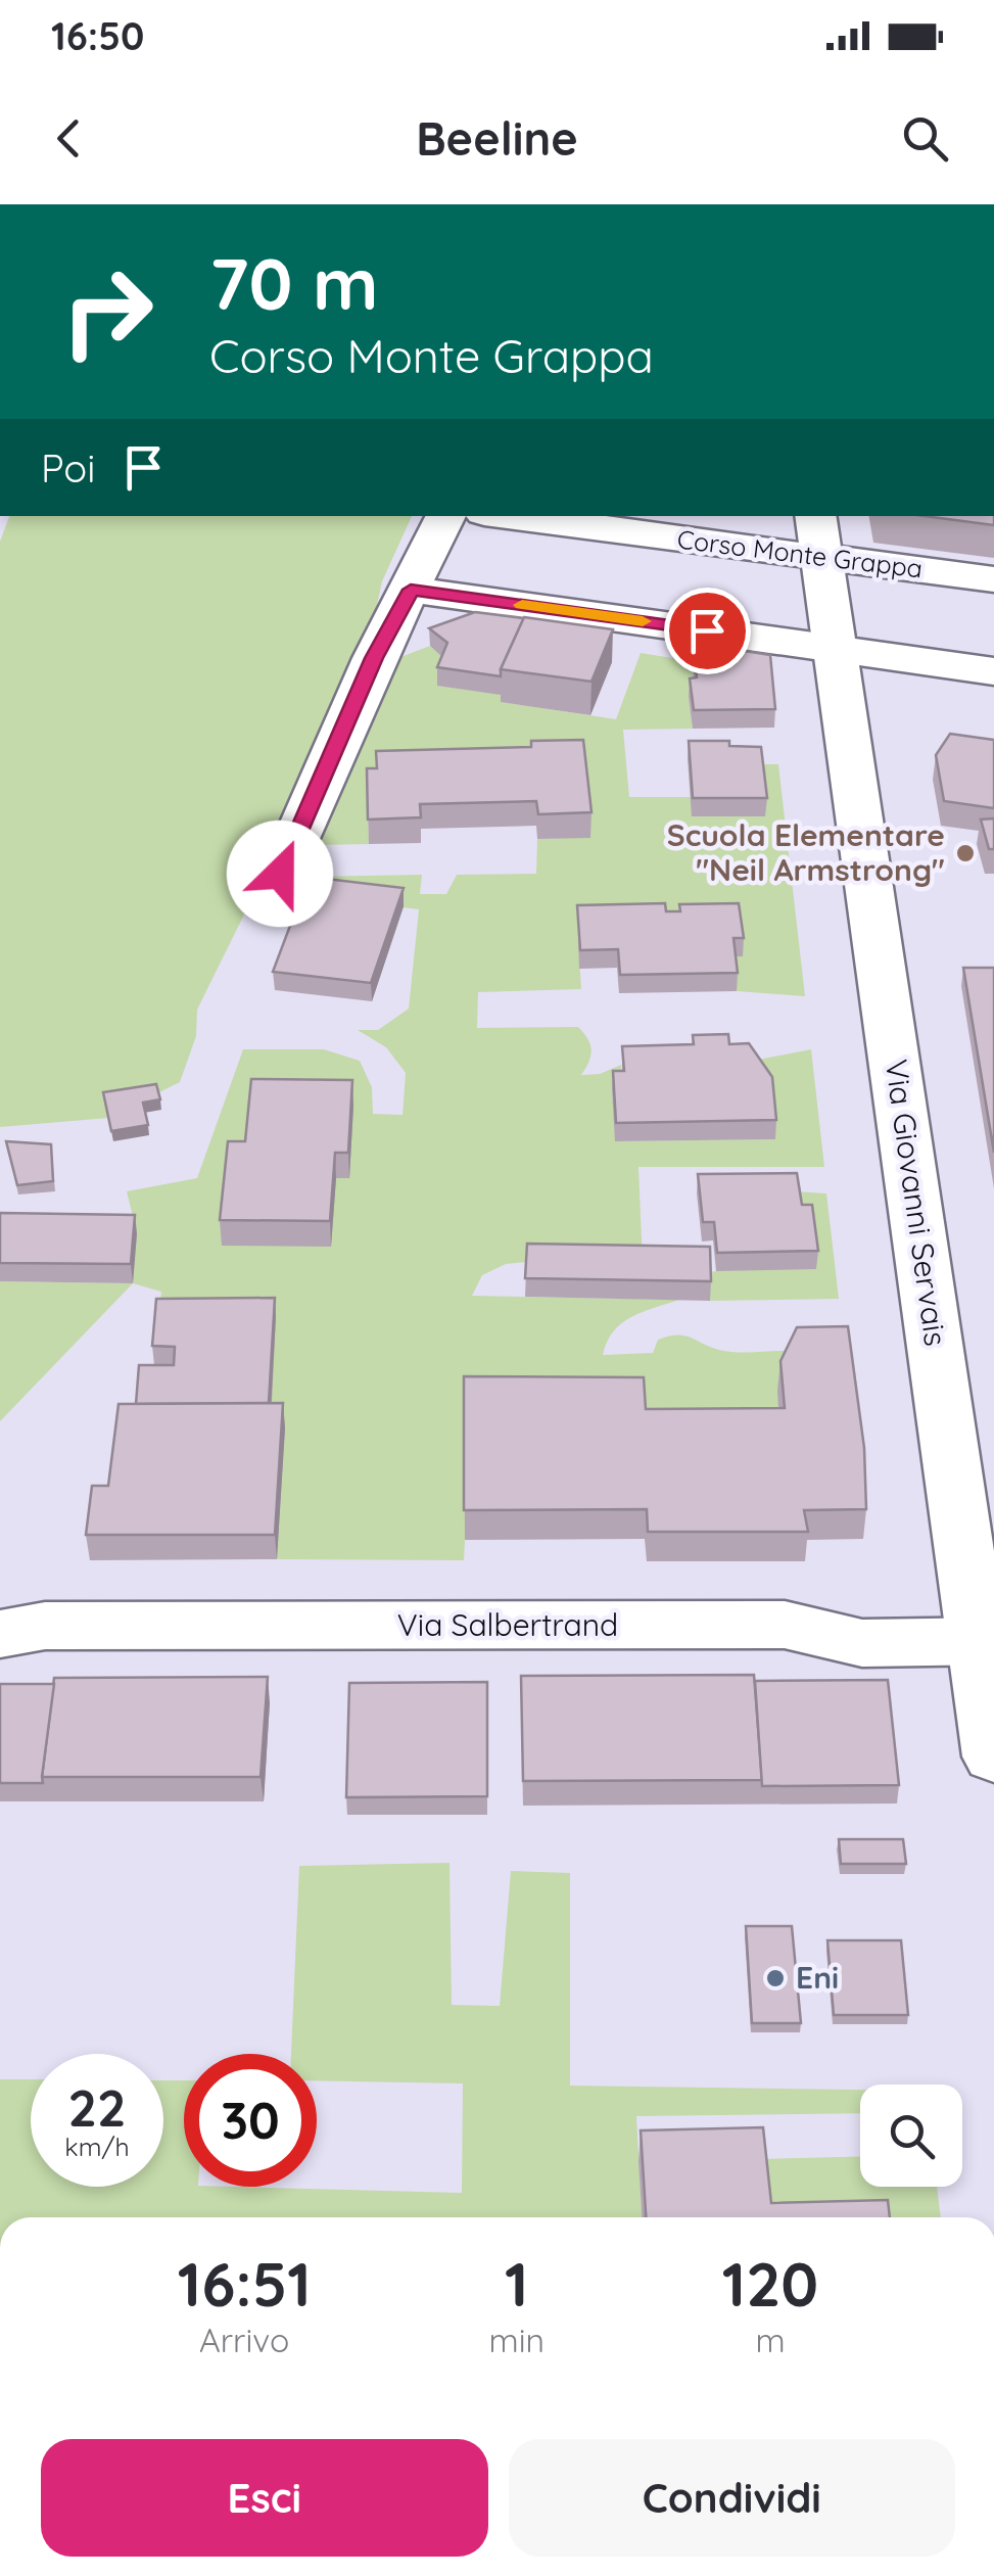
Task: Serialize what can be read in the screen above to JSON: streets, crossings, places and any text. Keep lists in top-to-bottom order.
{
  "streets": {
    "street": ["Corso Monte Grappa", "Via Giovanni Servais", "Via Salbertrand"]
  },
  "crossings": [
    ["Corso Monte Grappa", "Via Giovanni Servais"],
    ["Via Giovanni Servais", "Via Salbertrand"]
  ],
  "places": ["Scuola Elementare \"Neil Armstrong\"", "Eni"],
  "page": {
    "status": "16:50",
    "header": "Beeline",
    "turn": ["70 m", "Corso Monte Grappa"],
    "then": "Poi",
    "speed": "22 km/h",
    "limit": "30",
    "eta": [
      "16:51",
      "Arrivo",
      "1",
      "min",
      "120",
      "m"
    ],
    "buttons": ["Esci", "Condividi"]
  }
}
